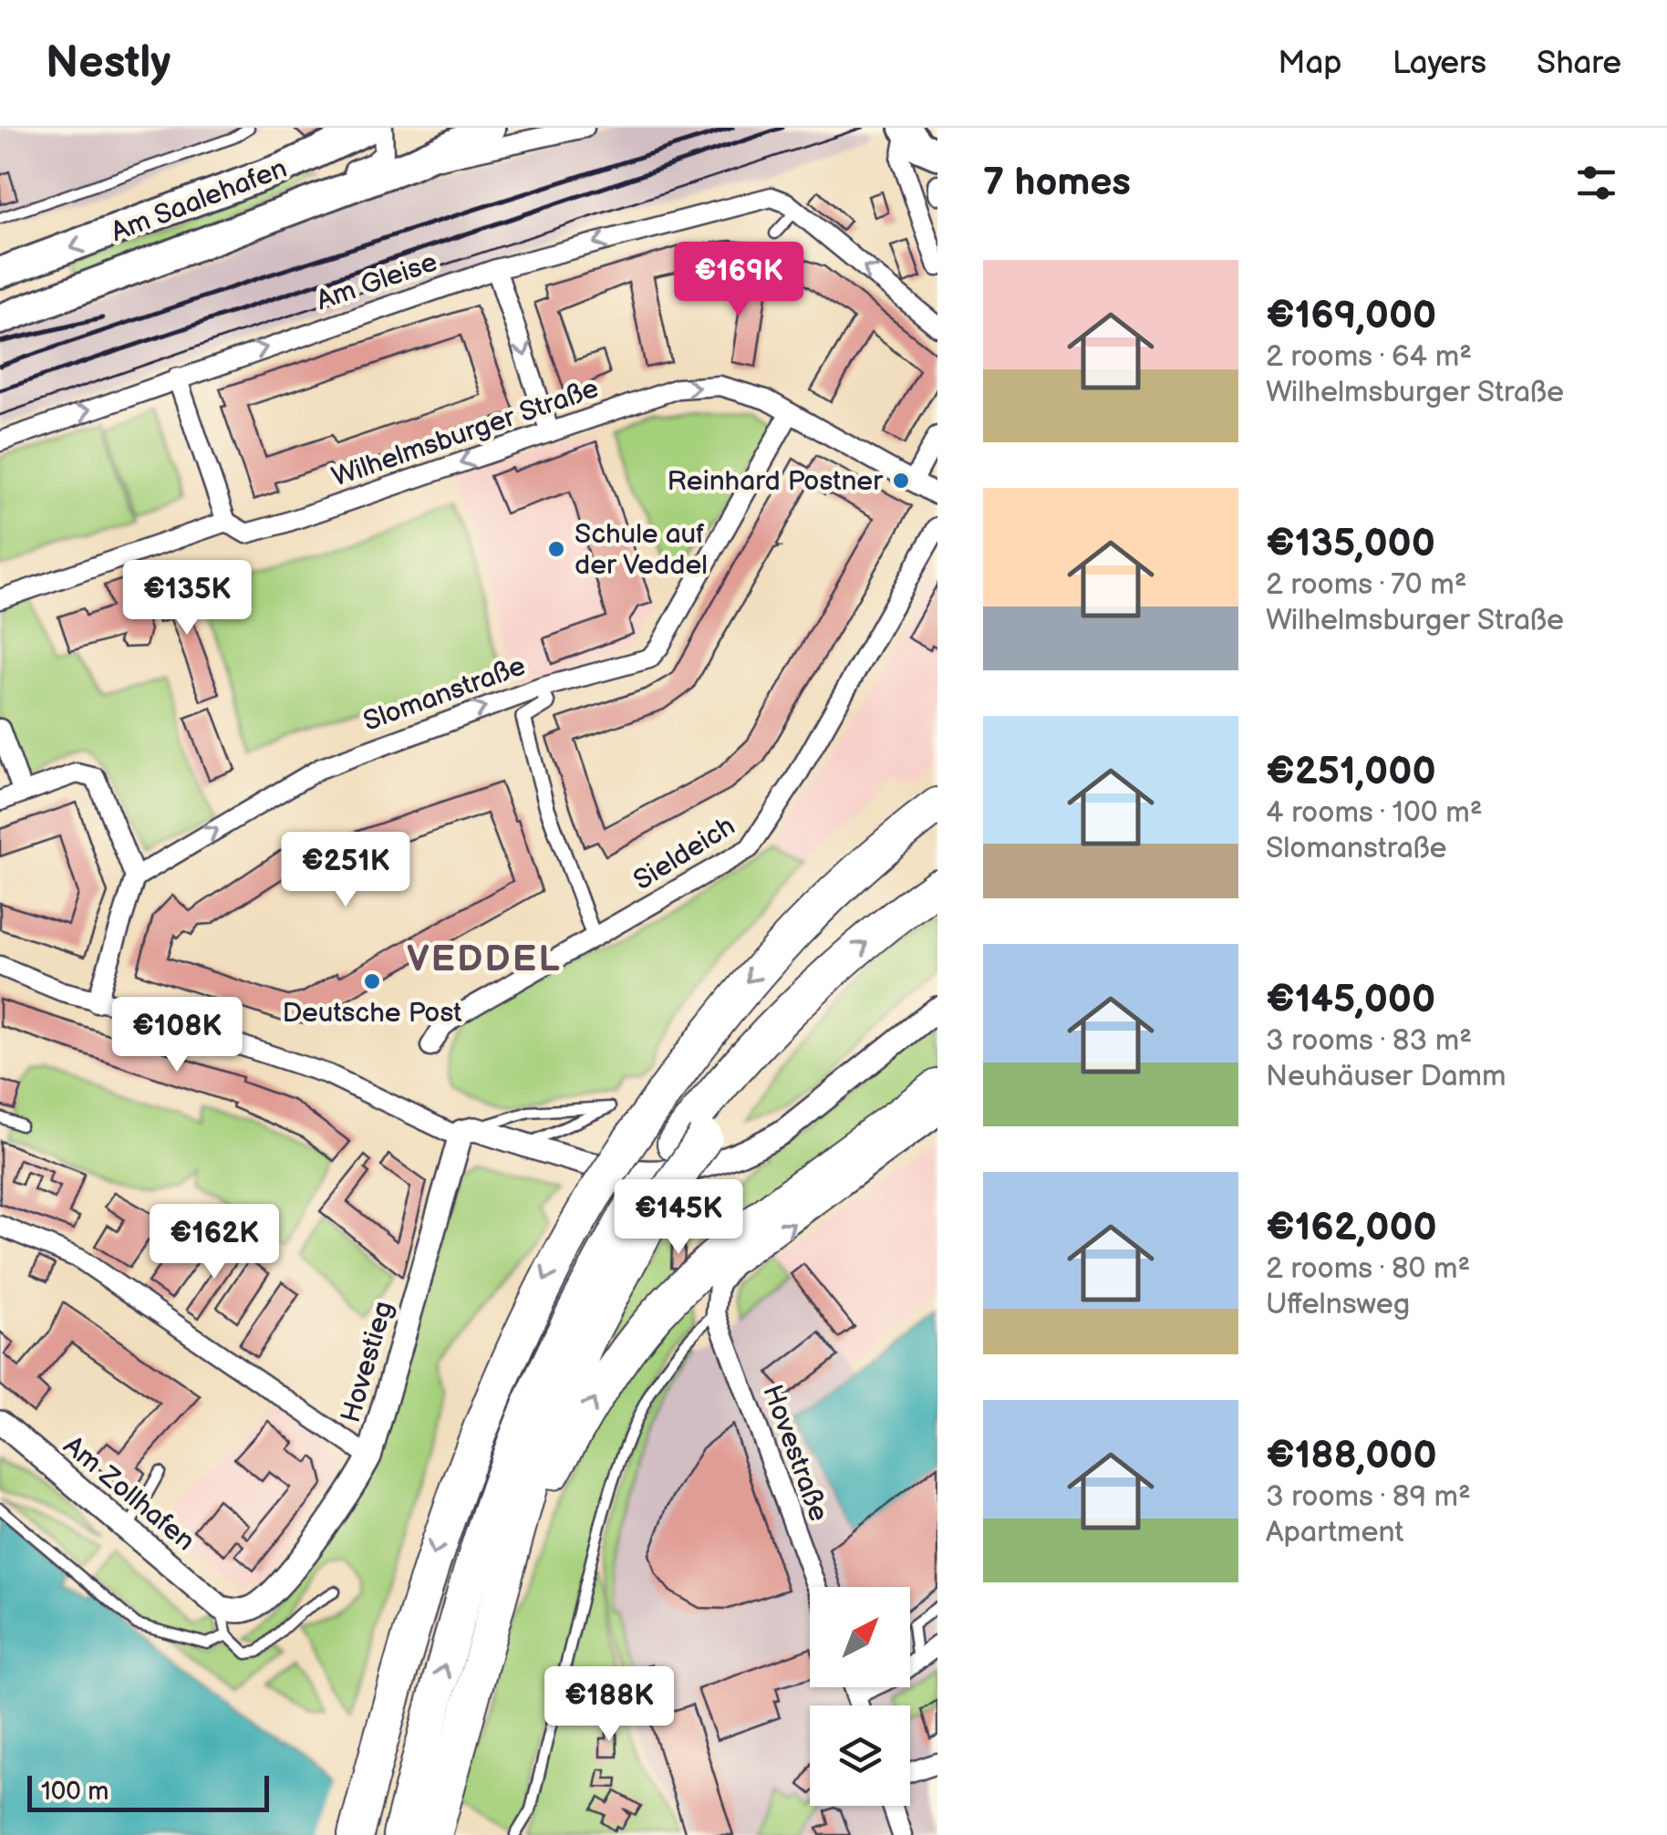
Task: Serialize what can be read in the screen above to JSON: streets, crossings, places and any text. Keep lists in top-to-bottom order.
{
  "streets": {
    "main road": ["Am Saalehafen"],
    "street": [
      "Am Gleise",
      "Wilhelmsburger Straße",
      "Slomanstraße",
      "Sieldeich",
      "Hovestieg",
      "Hovestraße",
      "Am Zollhafen"
    ]
  },
  "crossings": [
    ["Wilhelmsburger Straße", "Slomanstraße"],
    ["Hovestieg", "Am Zollhafen"]
  ],
  "one_way": ["Slomanstraße"],
  "districts": ["VEDDEL"],
  "places": ["Reinhard Postner", "Schule auf der Veddel", "Deutsche Post"],
  "scale_bar": "100 m",
  "north": "top right",
  "page": {
    "header": "Nestly",
    "nav": ["Map", "Layers", "Share"],
    "heading": "7 homes",
    "list": [
      {
        "name": "€169,000",
        "note": "2 rooms · 64 m² · Wilhelmsburger Straße"
      },
      {
        "name": "€135,000",
        "note": "2 rooms · 70 m² · Wilhelmsburger Straße"
      },
      {
        "name": "€251,000",
        "note": "4 rooms · 100 m² · Slomanstraße"
      },
      {
        "name": "€145,000",
        "note": "3 rooms · 83 m² · Neuhäuser Damm"
      },
      {
        "name": "€162,000",
        "note": "2 rooms · 80 m² · Uffelnsweg"
      },
      {
        "name": "€188,000",
        "note": "3 rooms · 89 m² · Apartment"
      }
    ],
    "price": [
      "€169K",
      "€135K",
      "€251K",
      "€108K",
      "€145K",
      "€162K",
      "€188K"
    ],
    "scale": "100 m"
  }
}
